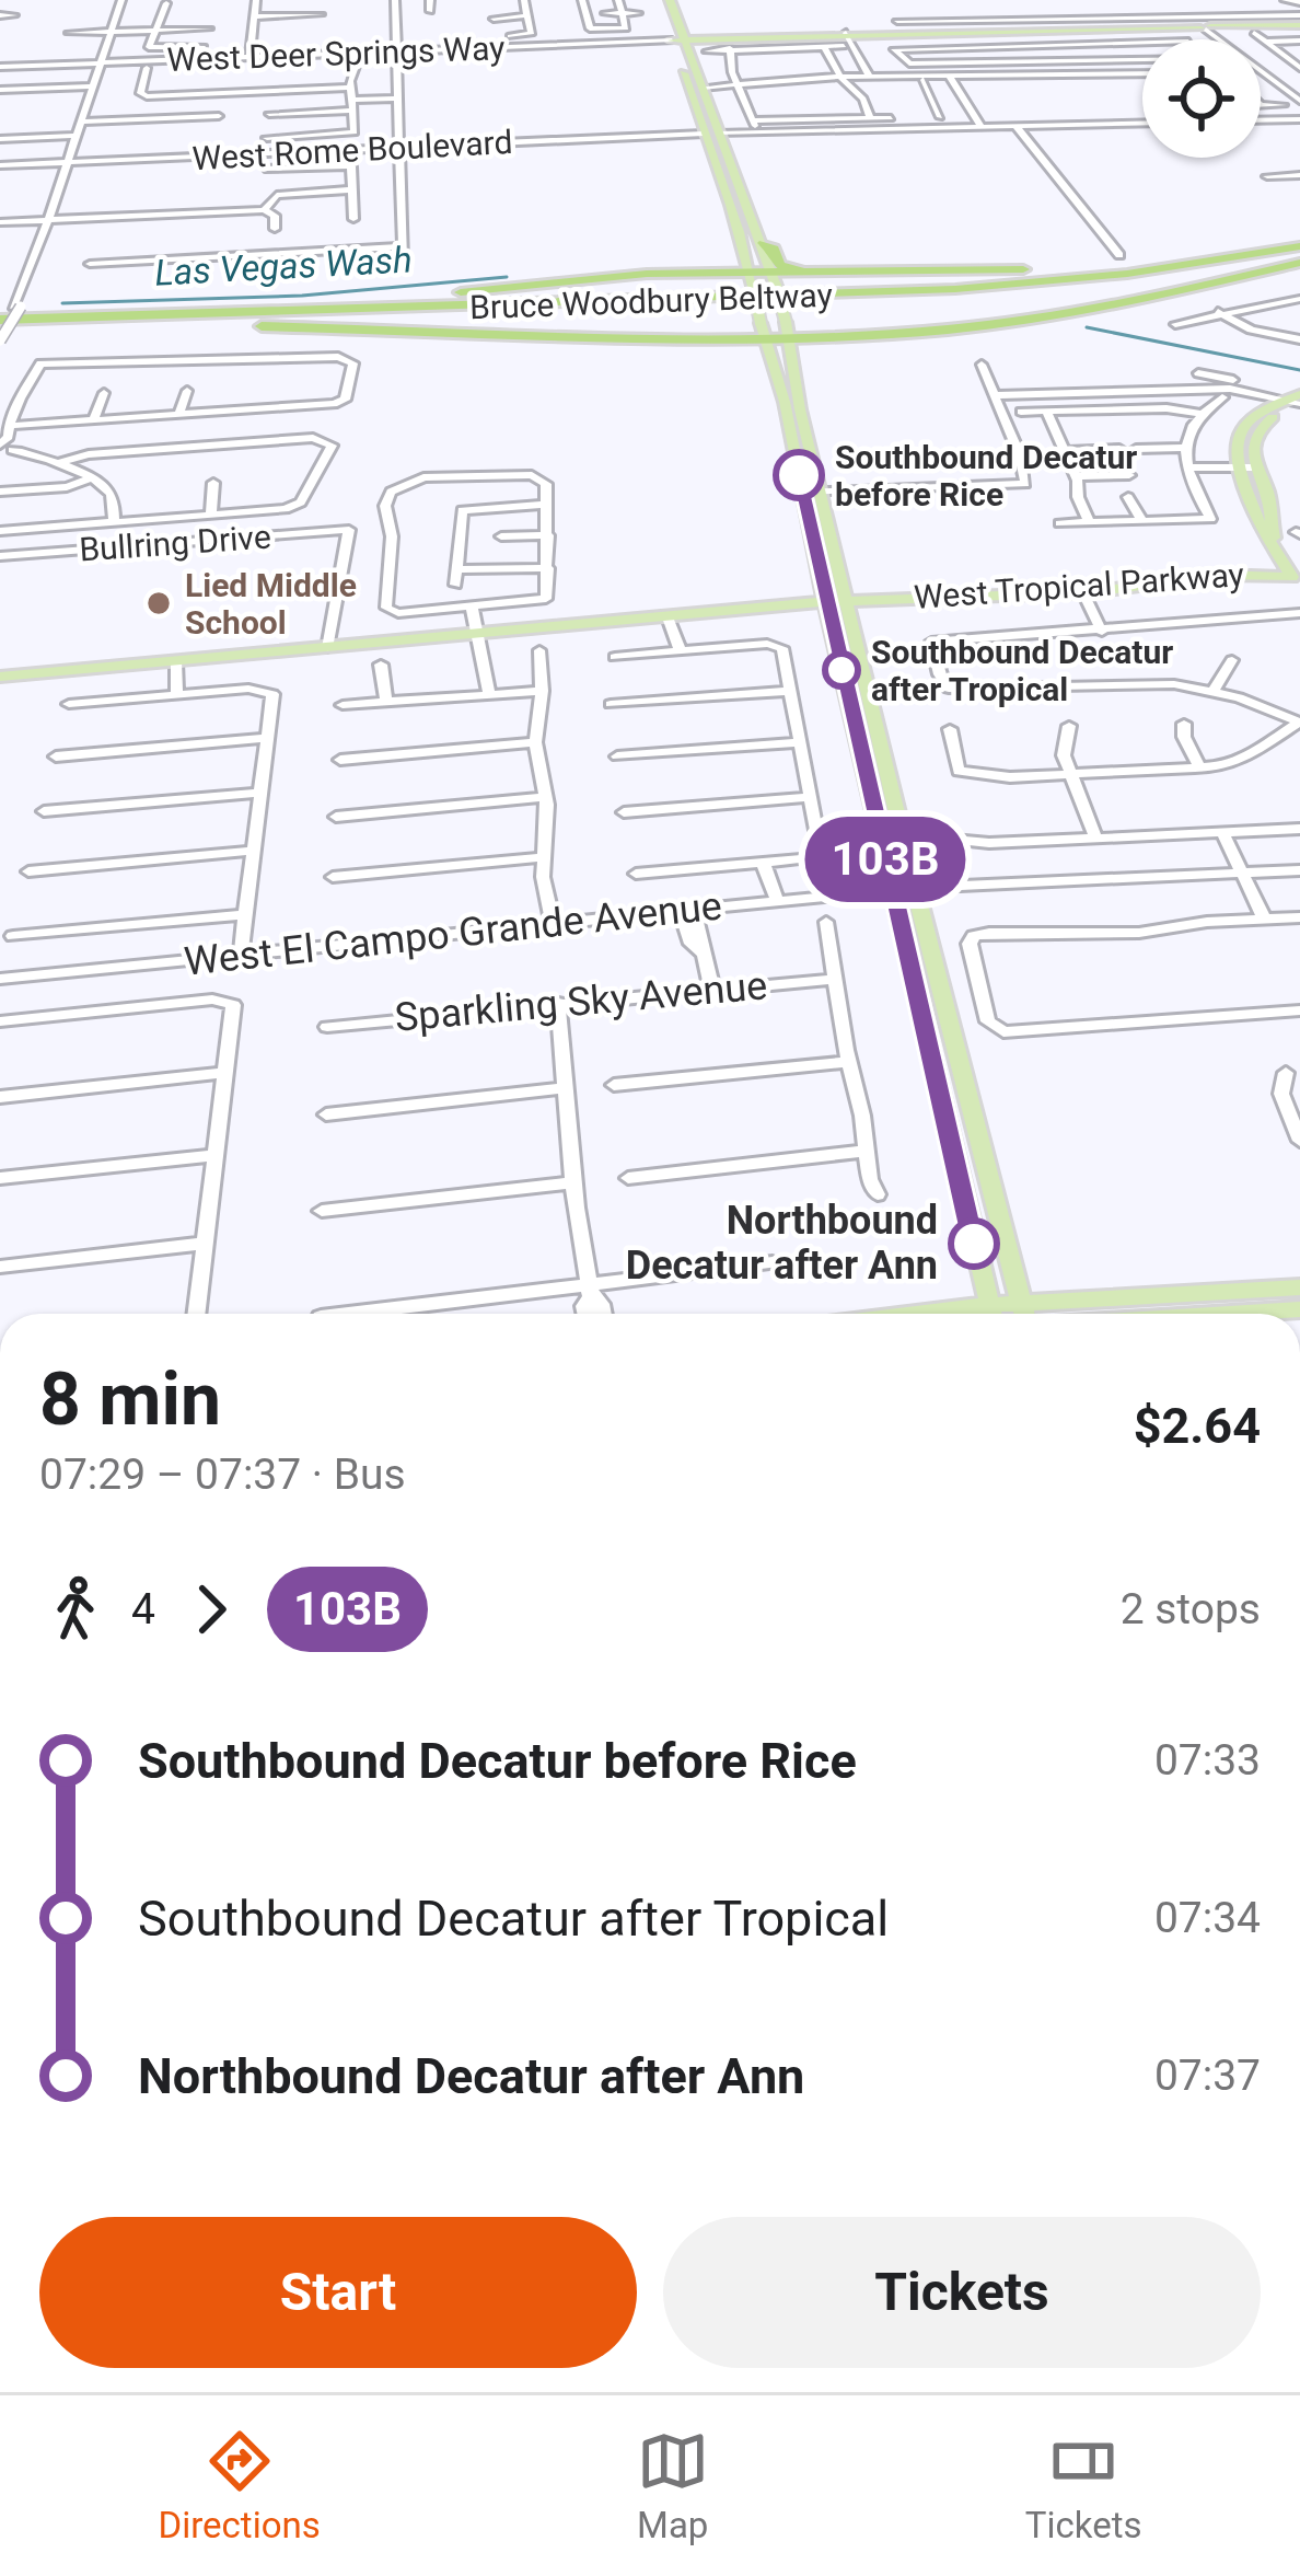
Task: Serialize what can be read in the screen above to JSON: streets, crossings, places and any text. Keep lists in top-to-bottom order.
{
  "streets": {
    "highway": ["Bruce Woodbury Beltway"],
    "main road": ["West Deer Springs Way", "West Tropical Parkway"],
    "street": [
      "West Rome Boulevard",
      "Bullring Drive",
      "West El Campo Grande Avenue",
      "Sparkling Sky Avenue"
    ]
  },
  "crossings": [
    ["Bullring Drive", "West Tropical Parkway"]
  ],
  "water": ["Las Vegas Wash"],
  "places": [
    "Southbound Decatur before Rice",
    "Lied Middle School",
    "Southbound Decatur after Tropical",
    "Northbound Decatur after Ann"
  ],
  "lines": ["bus line 103B"],
  "page": {
    "on_map": "103B",
    "heading": ["8 min", "07:29 – 07:37 · Bus", "$2.64"],
    "legs": ["4", "103B", "2 stops"],
    "list": [
      {
        "name": "Southbound Decatur before Rice",
        "value": "07:33"
      },
      {
        "name": "Southbound Decatur after Tropical",
        "value": "07:34"
      },
      {
        "name": "Northbound Decatur after Ann",
        "value": "07:37"
      }
    ],
    "buttons": ["Start", "Tickets"],
    "tabs": ["Directions", "Map", "Tickets"]
  }
}
